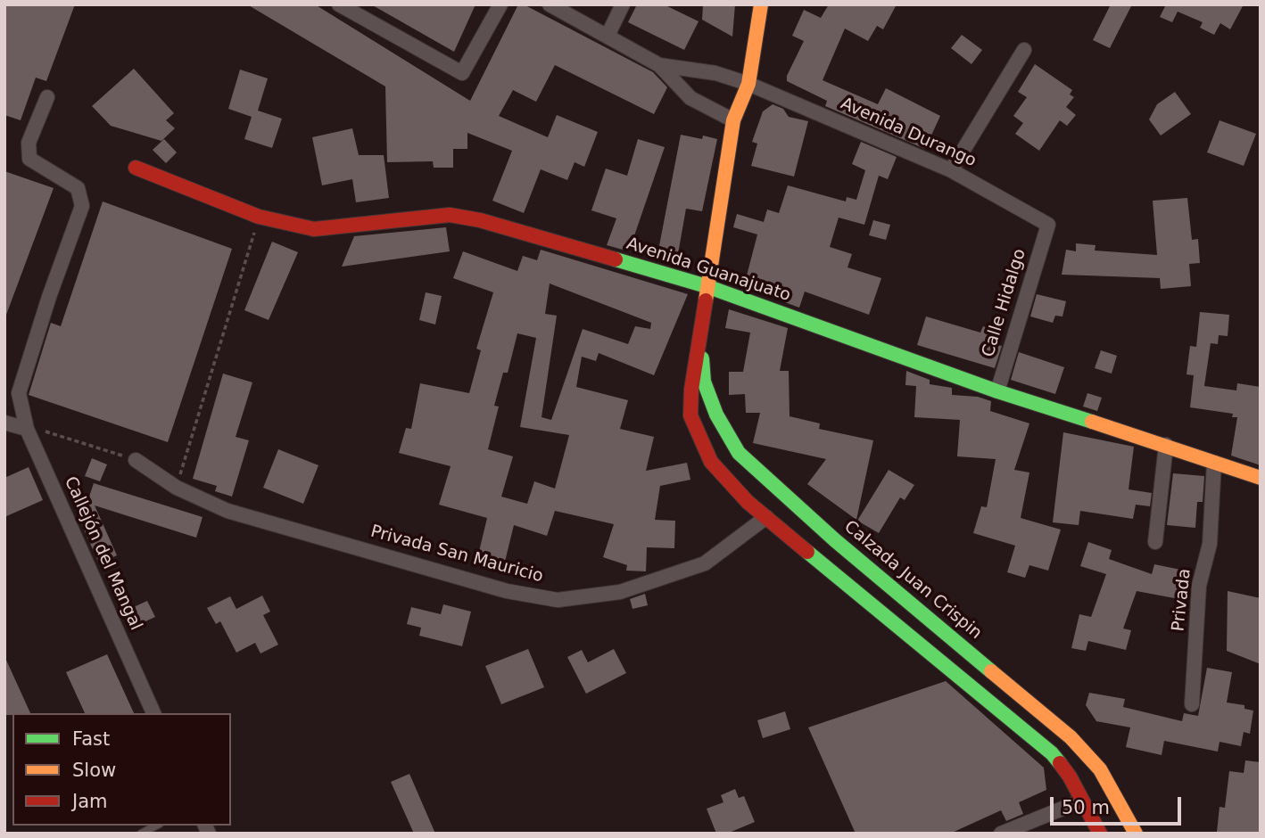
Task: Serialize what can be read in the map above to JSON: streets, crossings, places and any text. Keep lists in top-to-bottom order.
{
  "streets": {
    "main road": ["Avenida Guanajuato", "Calzada Juan Crispin"],
    "street": [
      "Avenida Durango",
      "Calle Hidalgo",
      "Callejón del Mangal",
      "Privada San Mauricio",
      "Privada"
    ]
  },
  "crossings": [
    ["Avenida Durango", "Calle Hidalgo"],
    ["Avenida Durango", "Calzada Juan Crispin"],
    ["Avenida Guanajuato", "Calle Hidalgo"],
    ["Avenida Guanajuato", "Calzada Juan Crispin"],
    ["Avenida Guanajuato", "Privada"],
    ["Privada San Mauricio", "Calzada Juan Crispin"]
  ],
  "legend": ["Fast", "Slow", "Jam"],
  "scale_bar": "50 m"
}
